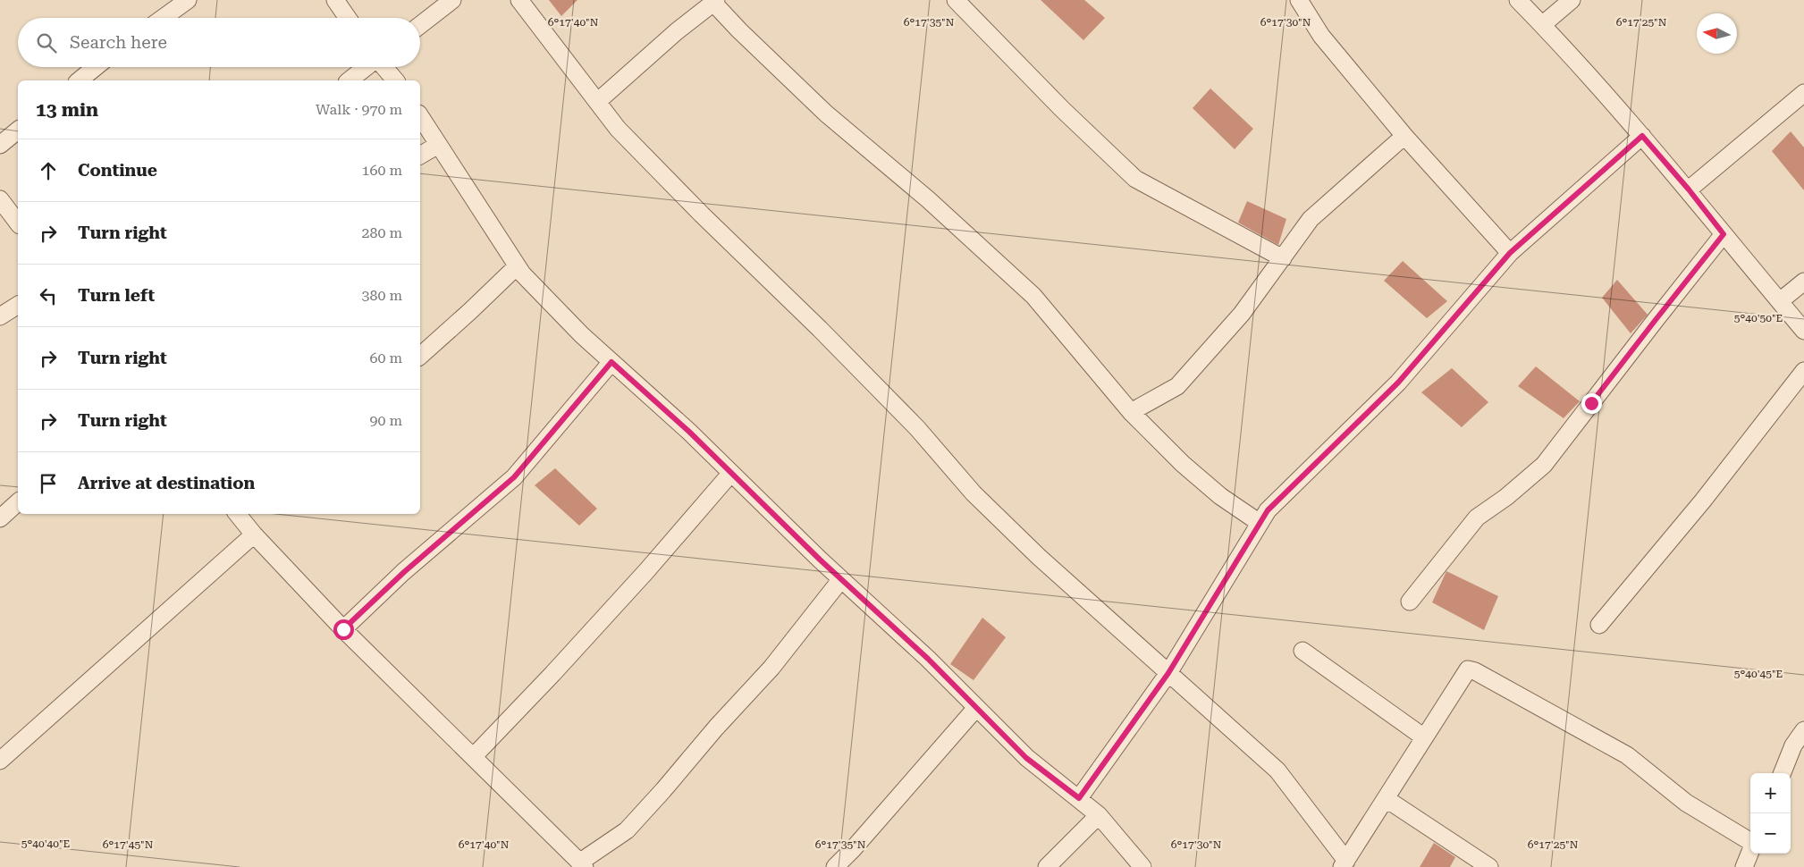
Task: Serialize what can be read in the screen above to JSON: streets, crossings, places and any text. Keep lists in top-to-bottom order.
{
  "north": "left",
  "page": {
    "search": "Search here",
    "heading": ["13 min", "Walk · 970 m"],
    "list": [
      ["Continue", "160 m"],
      ["Turn right", "280 m"],
      ["Turn left", "380 m"],
      ["Turn right", "60 m"],
      ["Turn right", "90 m"],
      "Arrive at destination"
    ],
    "map_buttons": ["+", "−"]
  },
  "coordinates": [
    "6°17'40\"N",
    "6°17'35\"N",
    "6°17'30\"N",
    "6°17'25\"N",
    "5°40'50\"E",
    "5°40'45\"E",
    "5°40'40\"E",
    "6°17'45\"N"
  ]
}
